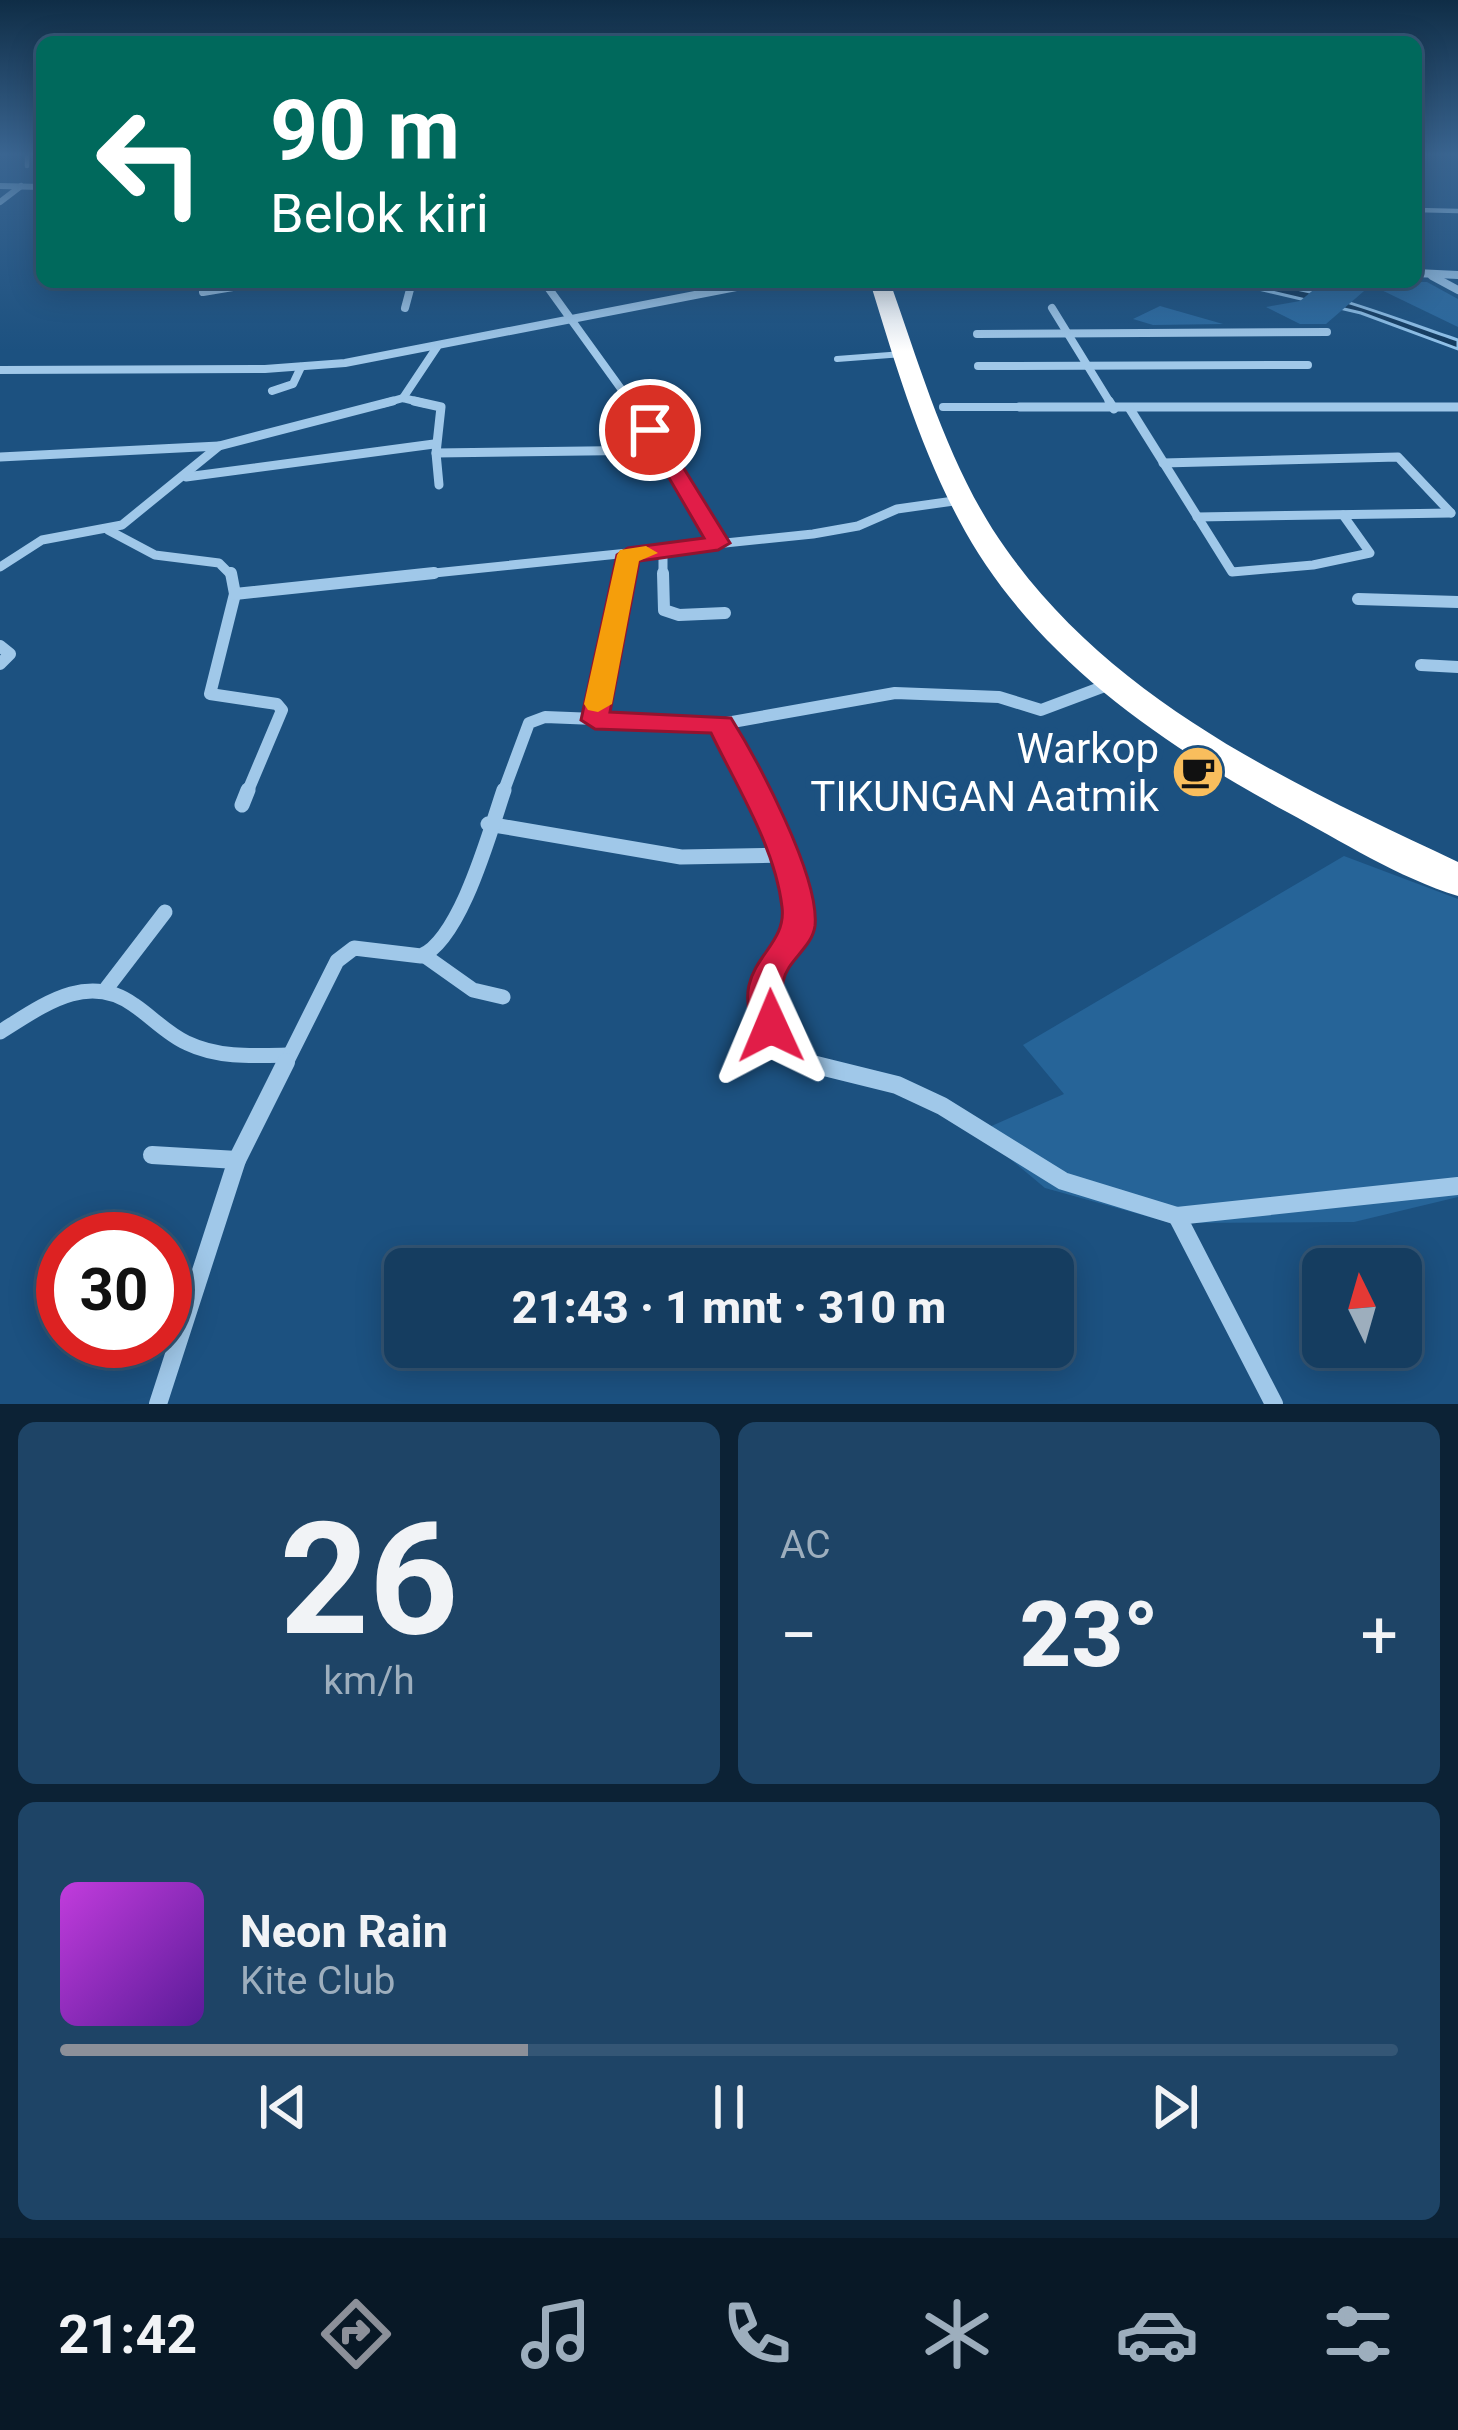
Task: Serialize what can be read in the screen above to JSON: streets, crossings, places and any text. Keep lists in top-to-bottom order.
{
  "places": {
    "cafe": ["Warkop TIKUNGAN Aatmik"]
  },
  "north": "top",
  "page": {
    "turn": ["90 m", "Belok kiri"],
    "limit": "30",
    "trip": "21:43 · 1 mnt · 310 m",
    "tile": [
      ["26", "km/h"],
      "AC"
    ],
    "heat": ["−", "23°", "+"],
    "song": ["Neon Rain", "Kite Club"],
    "tabs": "21:42"
  }
}
